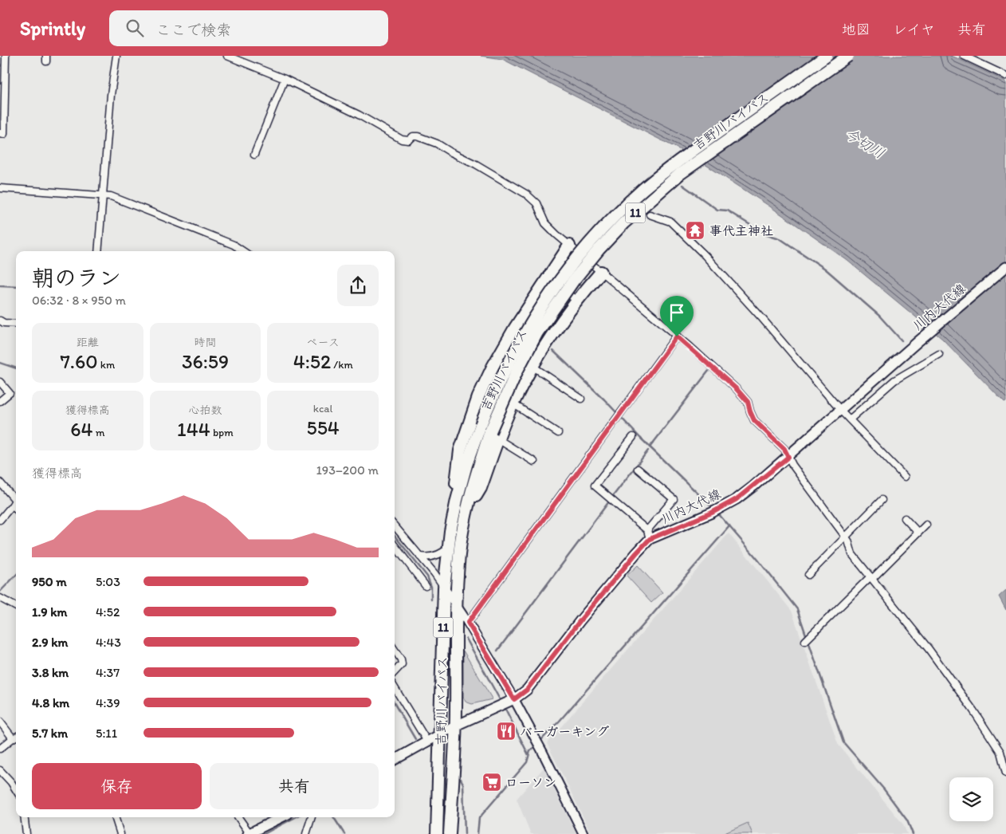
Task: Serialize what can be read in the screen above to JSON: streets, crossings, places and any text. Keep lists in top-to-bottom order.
{
  "streets": {
    "highway": ["吉野川バイパス", "11"],
    "main road": ["川内大代線"]
  },
  "crossings": [
    ["吉野川バイパス", "11"],
    ["吉野川バイパス", "川内大代線"]
  ],
  "water": ["今切川"],
  "places": {
    "temple": ["事代主神社"],
    "restaurant": ["バーガーキング"],
    "supermarket": ["ローソン"]
  },
  "page": {
    "header": "Sprintly",
    "search": "ここで検索",
    "nav": ["地図", "レイヤ", "共有"],
    "heading": ["朝のラン", "06:32 · 8 × 950 m"],
    "stats": [
      ["距離", "7.60 km"],
      ["時間", "36:59"],
      ["ペース", "4:52 /km"],
      ["獲得標高", "64 m"],
      ["心拍数", "144 bpm"],
      ["kcal", "554"]
    ],
    "chart": ["獲得標高", "193–200 m"],
    "list": [
      {
        "name": "950 m",
        "note": "5:03"
      },
      {
        "name": "1.9 km",
        "note": "4:52"
      },
      {
        "name": "2.9 km",
        "note": "4:43"
      },
      {
        "name": "3.8 km",
        "note": "4:37"
      },
      {
        "name": "4.8 km",
        "note": "4:39"
      },
      {
        "name": "5.7 km",
        "note": "5:11"
      }
    ],
    "buttons": ["保存", "共有"]
  }
}
